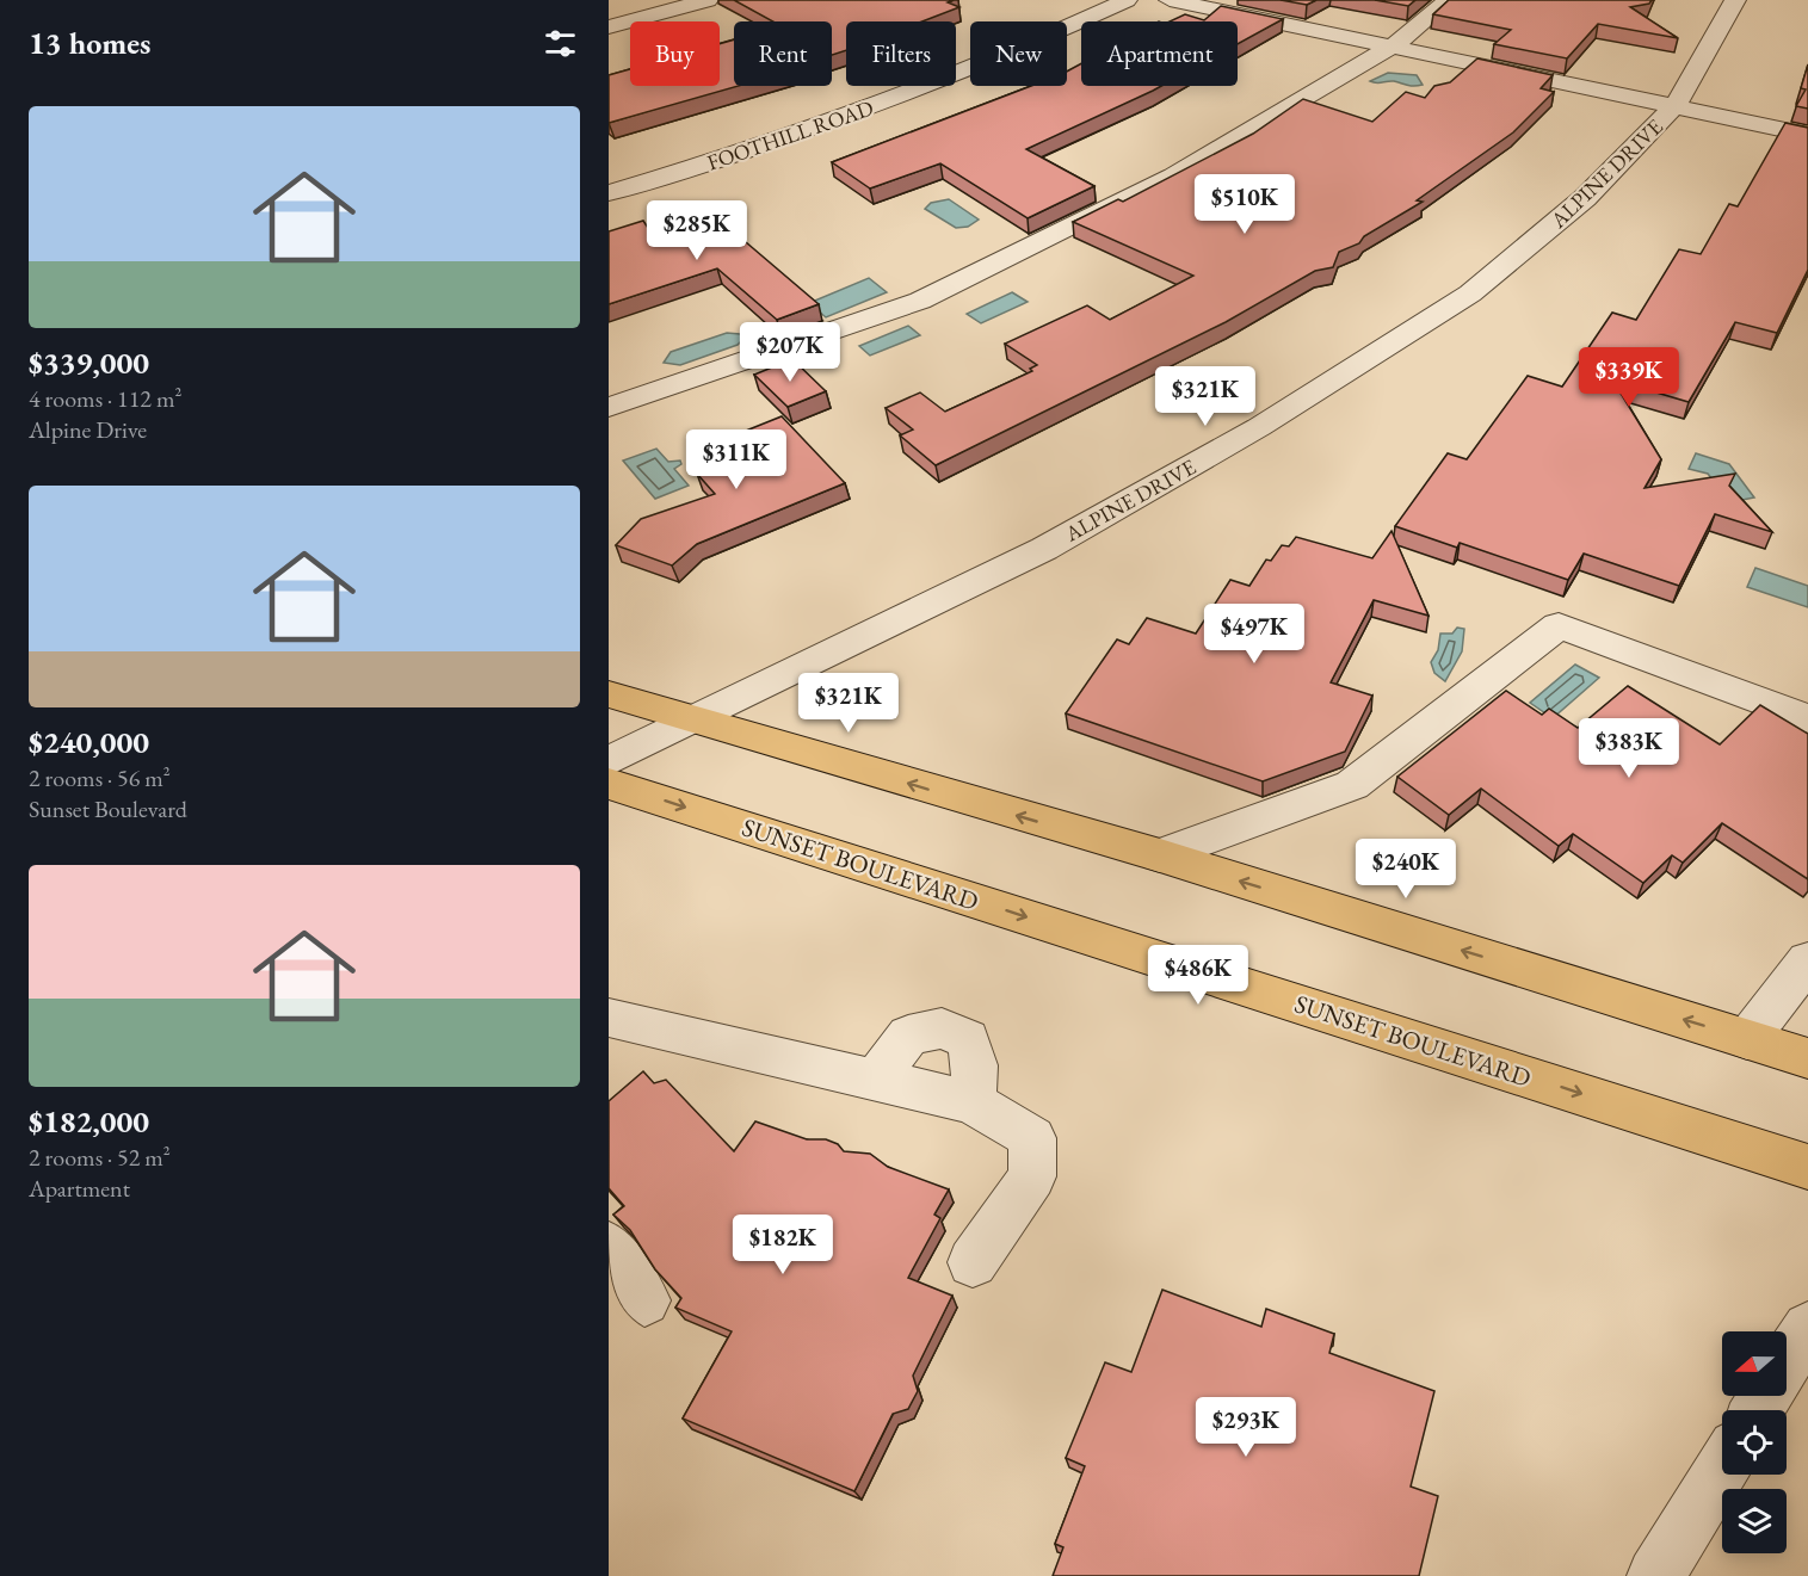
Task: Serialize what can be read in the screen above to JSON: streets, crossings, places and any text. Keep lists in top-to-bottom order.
{
  "streets": {
    "main road": ["SUNSET BOULEVARD"],
    "street": ["FOOTHILL ROAD", "ALPINE DRIVE"]
  },
  "north": "left",
  "page": {
    "heading": "13 homes",
    "chip": [
      "Buy",
      "Rent",
      "Filters",
      "New",
      "Apartment"
    ],
    "list": [
      {
        "name": "$339,000",
        "note": "4 rooms · 112 m² · Alpine Drive"
      },
      {
        "name": "$240,000",
        "note": "2 rooms · 56 m² · Sunset Boulevard"
      },
      {
        "name": "$182,000",
        "note": "2 rooms · 52 m² · Apartment"
      }
    ],
    "price": [
      "$510K",
      "$285K",
      "$207K",
      "$339K",
      "$321K",
      "$311K",
      "$497K",
      "$321K",
      "$383K",
      "$240K",
      "$486K",
      "$182K",
      "$293K"
    ]
  }
}
